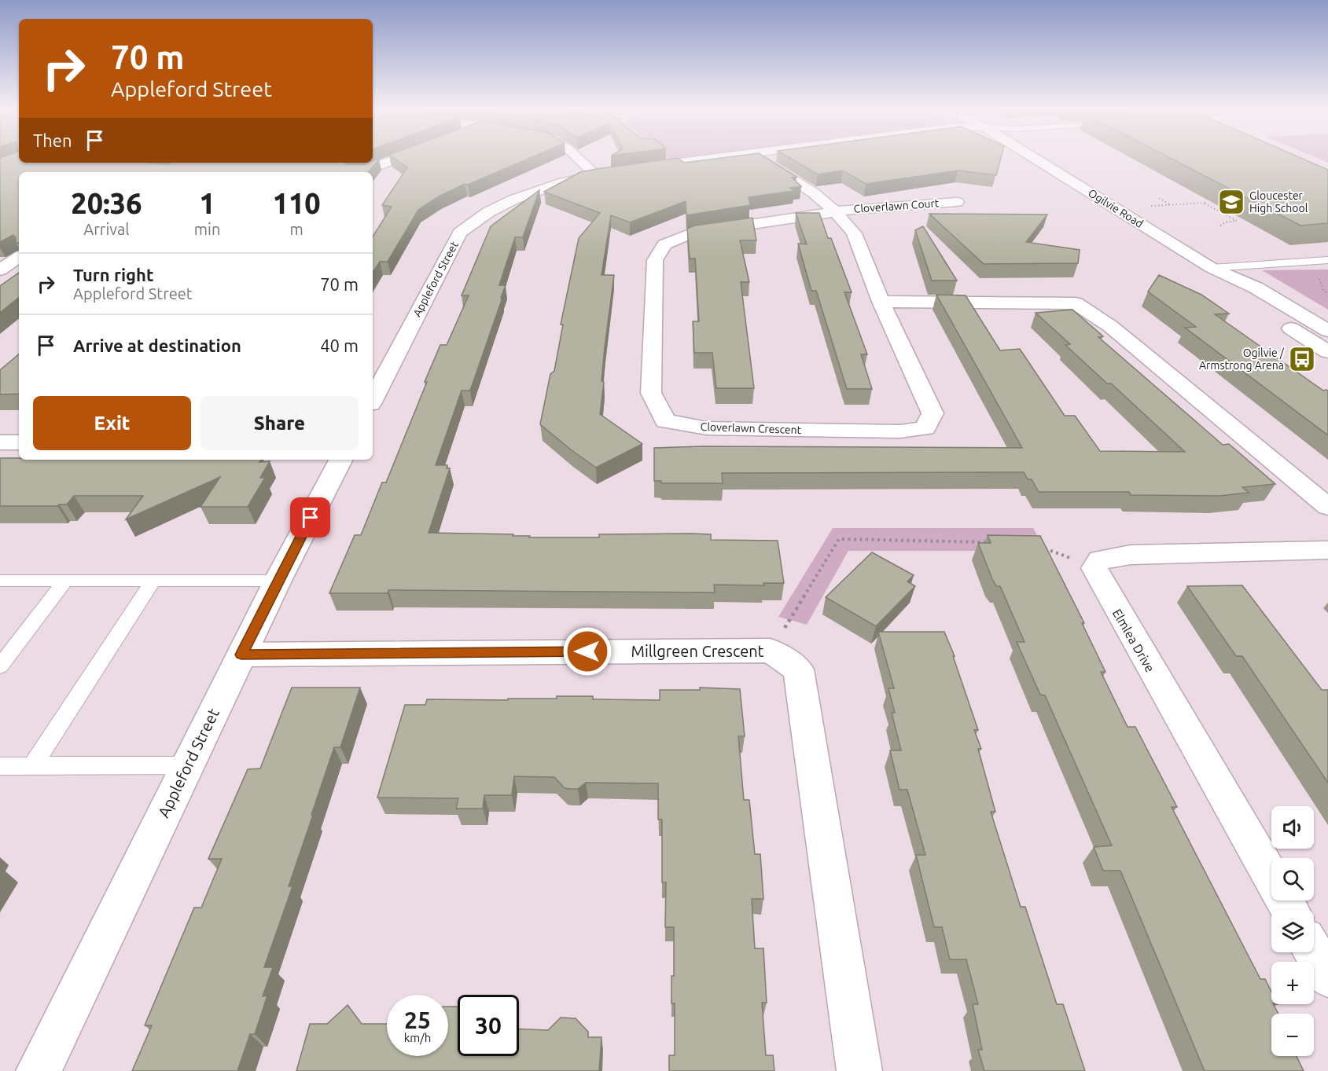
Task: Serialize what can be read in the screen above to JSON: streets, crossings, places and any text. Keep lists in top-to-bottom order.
{
  "streets": {
    "street": [
      "Cloverlawn Court",
      "Ogilvie Road",
      "Appleford Street",
      "Cloverlawn Crescent",
      "Elmlea Drive",
      "Millgreen Crescent"
    ]
  },
  "crossings": [
    ["Cloverlawn Court", "Cloverlawn Crescent"],
    ["Appleford Street", "Millgreen Crescent"]
  ],
  "places": {
    "school or university": ["Gloucester High School"],
    "bus stop": ["Ogilvie / Armstrong Arena"]
  },
  "page": {
    "turn": ["70 m", "Appleford Street"],
    "then": "Then",
    "eta": [
      "20:36",
      "Arrival",
      "1",
      "min",
      "110",
      "m"
    ],
    "list": [
      {
        "name": "Turn right",
        "note": "Appleford Street",
        "value": "70 m"
      },
      {
        "name": "Arrive at destination",
        "value": "40 m"
      }
    ],
    "buttons": ["Exit", "Share"],
    "map_buttons": ["+", "−"],
    "speed": "25 km/h",
    "limit": "30"
  }
}
